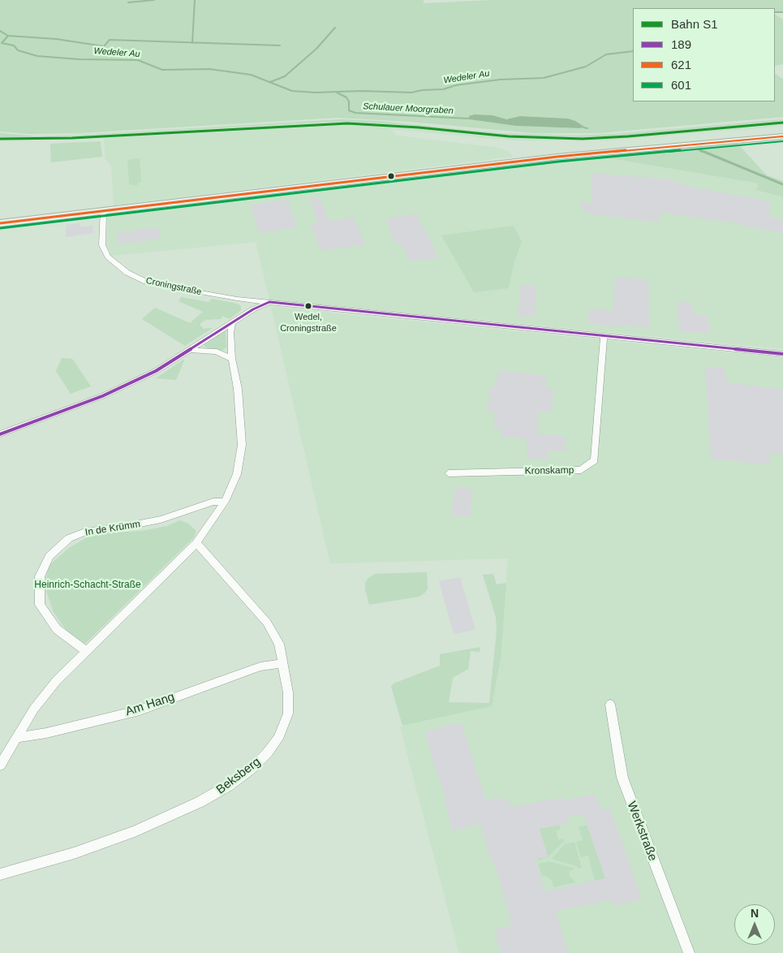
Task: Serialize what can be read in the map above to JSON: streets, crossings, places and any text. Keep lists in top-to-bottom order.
{
  "streets": {
    "street": [
      "Croningstraße",
      "Kronskamp",
      "In de Krümm",
      "Am Hang",
      "Beksberg",
      "Werkstraße"
    ]
  },
  "crossings": [
    ["Am Hang", "Beksberg"]
  ],
  "water": ["Wedeler Au", "Schulauer Moorgraben"],
  "parks": ["Heinrich-Schacht-Straße"],
  "places": ["Wedel, Croningstraße"],
  "lines": [
    "rail line S1",
    "transit line 621",
    "transit line 601",
    "transit line 189"
  ],
  "legend": [
    "Bahn S1",
    "189",
    "621",
    "601"
  ],
  "north": "top"
}
